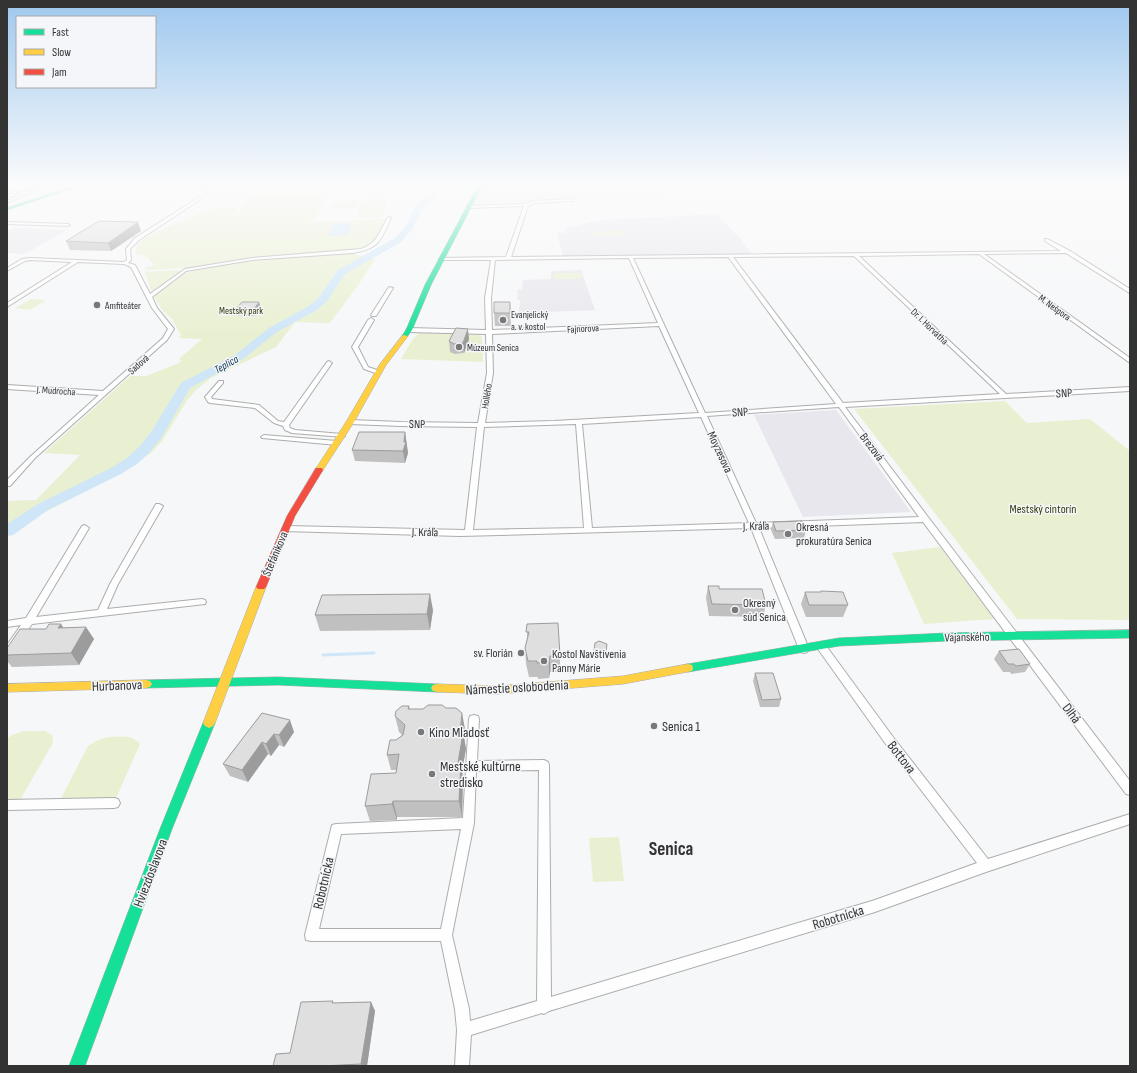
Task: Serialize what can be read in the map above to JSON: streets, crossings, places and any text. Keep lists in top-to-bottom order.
{
  "streets": {
    "main road": [
      "Štefánikova",
      "Vajanského",
      "Hurbanova",
      "Námestie oslobodenia",
      "Hviezdoslavova"
    ],
    "street": [
      "M. Nešpora",
      "Dr. I. Horvátha",
      "Fajnorova",
      "Sadová",
      "J. Mudrocha",
      "SNP",
      "Hollého",
      "Brezová",
      "Moyzesova",
      "J. Kráľa",
      "Dlhá",
      "Bottova",
      "Robotnícka"
    ]
  },
  "crossings": [
    ["Dr. I. Horvátha", "SNP"],
    ["Fajnorova", "Hollého"],
    ["Fajnorova", "Moyzesova"],
    ["Fajnorova", "Štefánikova"],
    ["Sadová", "J. Mudrocha"],
    ["SNP", "Hollého"],
    ["SNP", "Brezová"],
    ["SNP", "Moyzesova"],
    ["SNP", "Štefánikova"],
    ["Hollého", "J. Kráľa"],
    ["Brezová", "J. Kráľa"],
    ["Brezová", "Vajanského"],
    ["Brezová", "Dlhá"],
    ["Moyzesova", "J. Kráľa"],
    ["Moyzesova", "Vajanského"],
    ["Moyzesova", "Námestie oslobodenia"],
    ["J. Kráľa", "Štefánikova"],
    ["Štefánikova", "Hurbanova"],
    ["Štefánikova", "Námestie oslobodenia"],
    ["Štefánikova", "Hviezdoslavova"],
    ["Vajanského", "Námestie oslobodenia"],
    ["Vajanského", "Dlhá"],
    ["Vajanského", "Bottova"],
    ["Hurbanova", "Námestie oslobodenia"],
    ["Hurbanova", "Hviezdoslavova"],
    ["Námestie oslobodenia", "Hviezdoslavova"],
    ["Bottova", "Robotnícka"]
  ],
  "districts": ["Senica"],
  "water": ["Teplica"],
  "parks": ["Mestský park", "Mestský cintorín"],
  "places": [
    "Amfiteáter",
    "Evanjelický a. v. kostol",
    "Múzeum Senica",
    "Okresná prokuratúra Senica",
    "Okresný súd Senica",
    "sv. Florián",
    "Kostol Navštívenia Panny Márie",
    "Senica 1",
    "Kino Mladosť",
    "Mestské kultúrne stredisko"
  ],
  "legend": ["Fast", "Slow", "Jam"]
}
